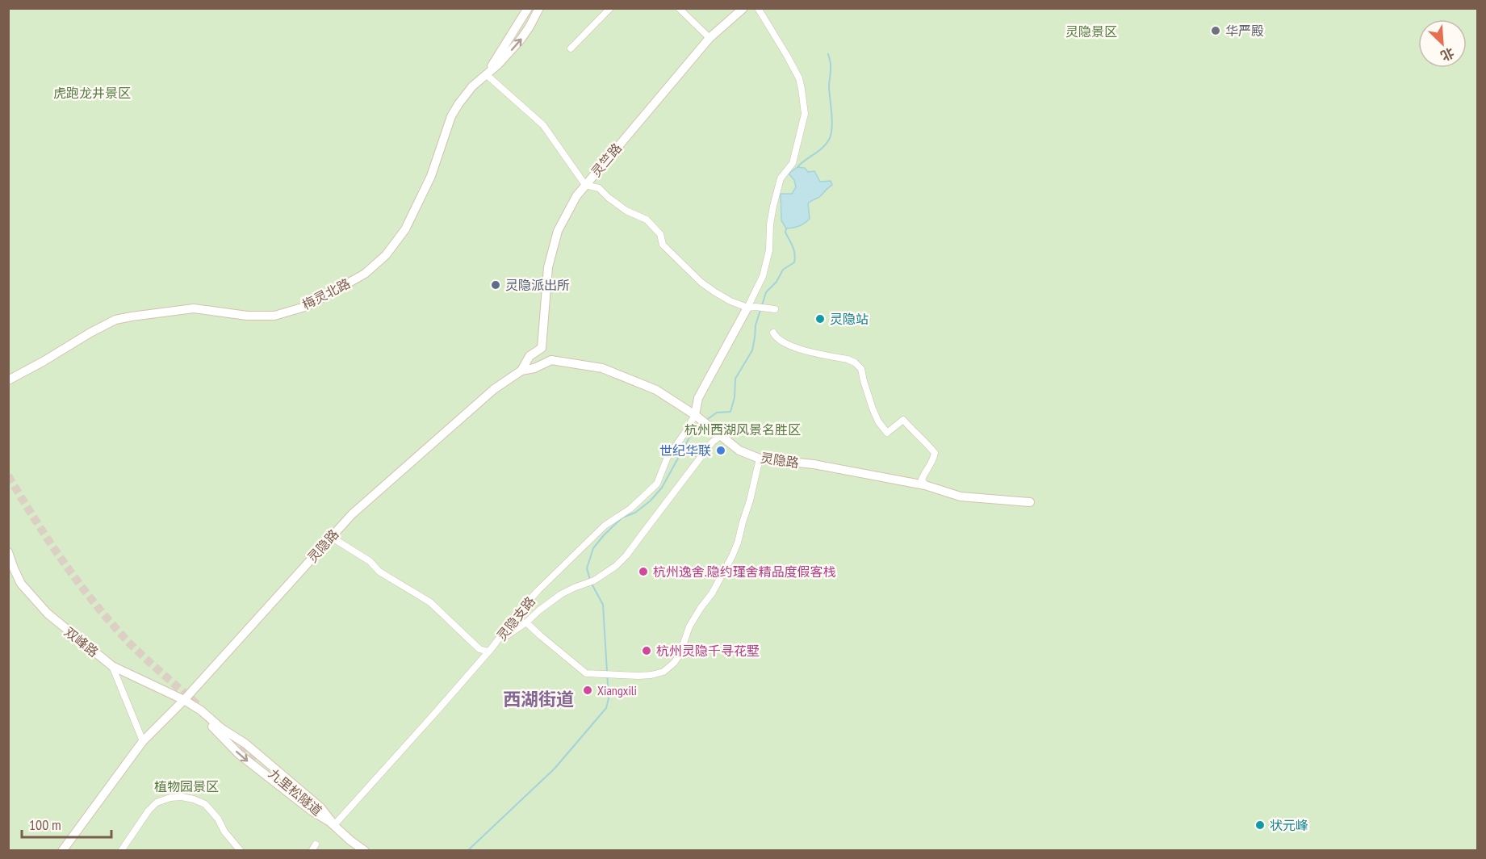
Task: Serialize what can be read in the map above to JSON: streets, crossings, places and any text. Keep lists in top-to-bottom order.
{
  "streets": {
    "main road": [
      "灵竺路",
      "梅灵北路",
      "灵隐路",
      "双峰路",
      "九里松隧道"
    ],
    "street": ["灵隐支路"]
  },
  "crossings": [
    ["灵隐路", "灵隐支路"],
    ["灵隐路", "双峰路"],
    ["灵隐支路", "双峰路"],
    ["灵隐支路", "九里松隧道"],
    ["双峰路", "九里松隧道"]
  ],
  "districts": ["西湖街道"],
  "parks": [
    "灵隐景区",
    "虎跑龙井景区",
    "杭州西湖风景名胜区",
    "植物园景区"
  ],
  "places": [
    "华严殿",
    "灵隐派出所",
    "灵隐站",
    "世纪华联",
    "杭州逸舍.隐约瑾舍精品度假客栈",
    "杭州灵隐千寻花墅",
    "Xiangxili",
    "状元峰"
  ],
  "scale_bar": "100 m",
  "north": "bottom right"
}
